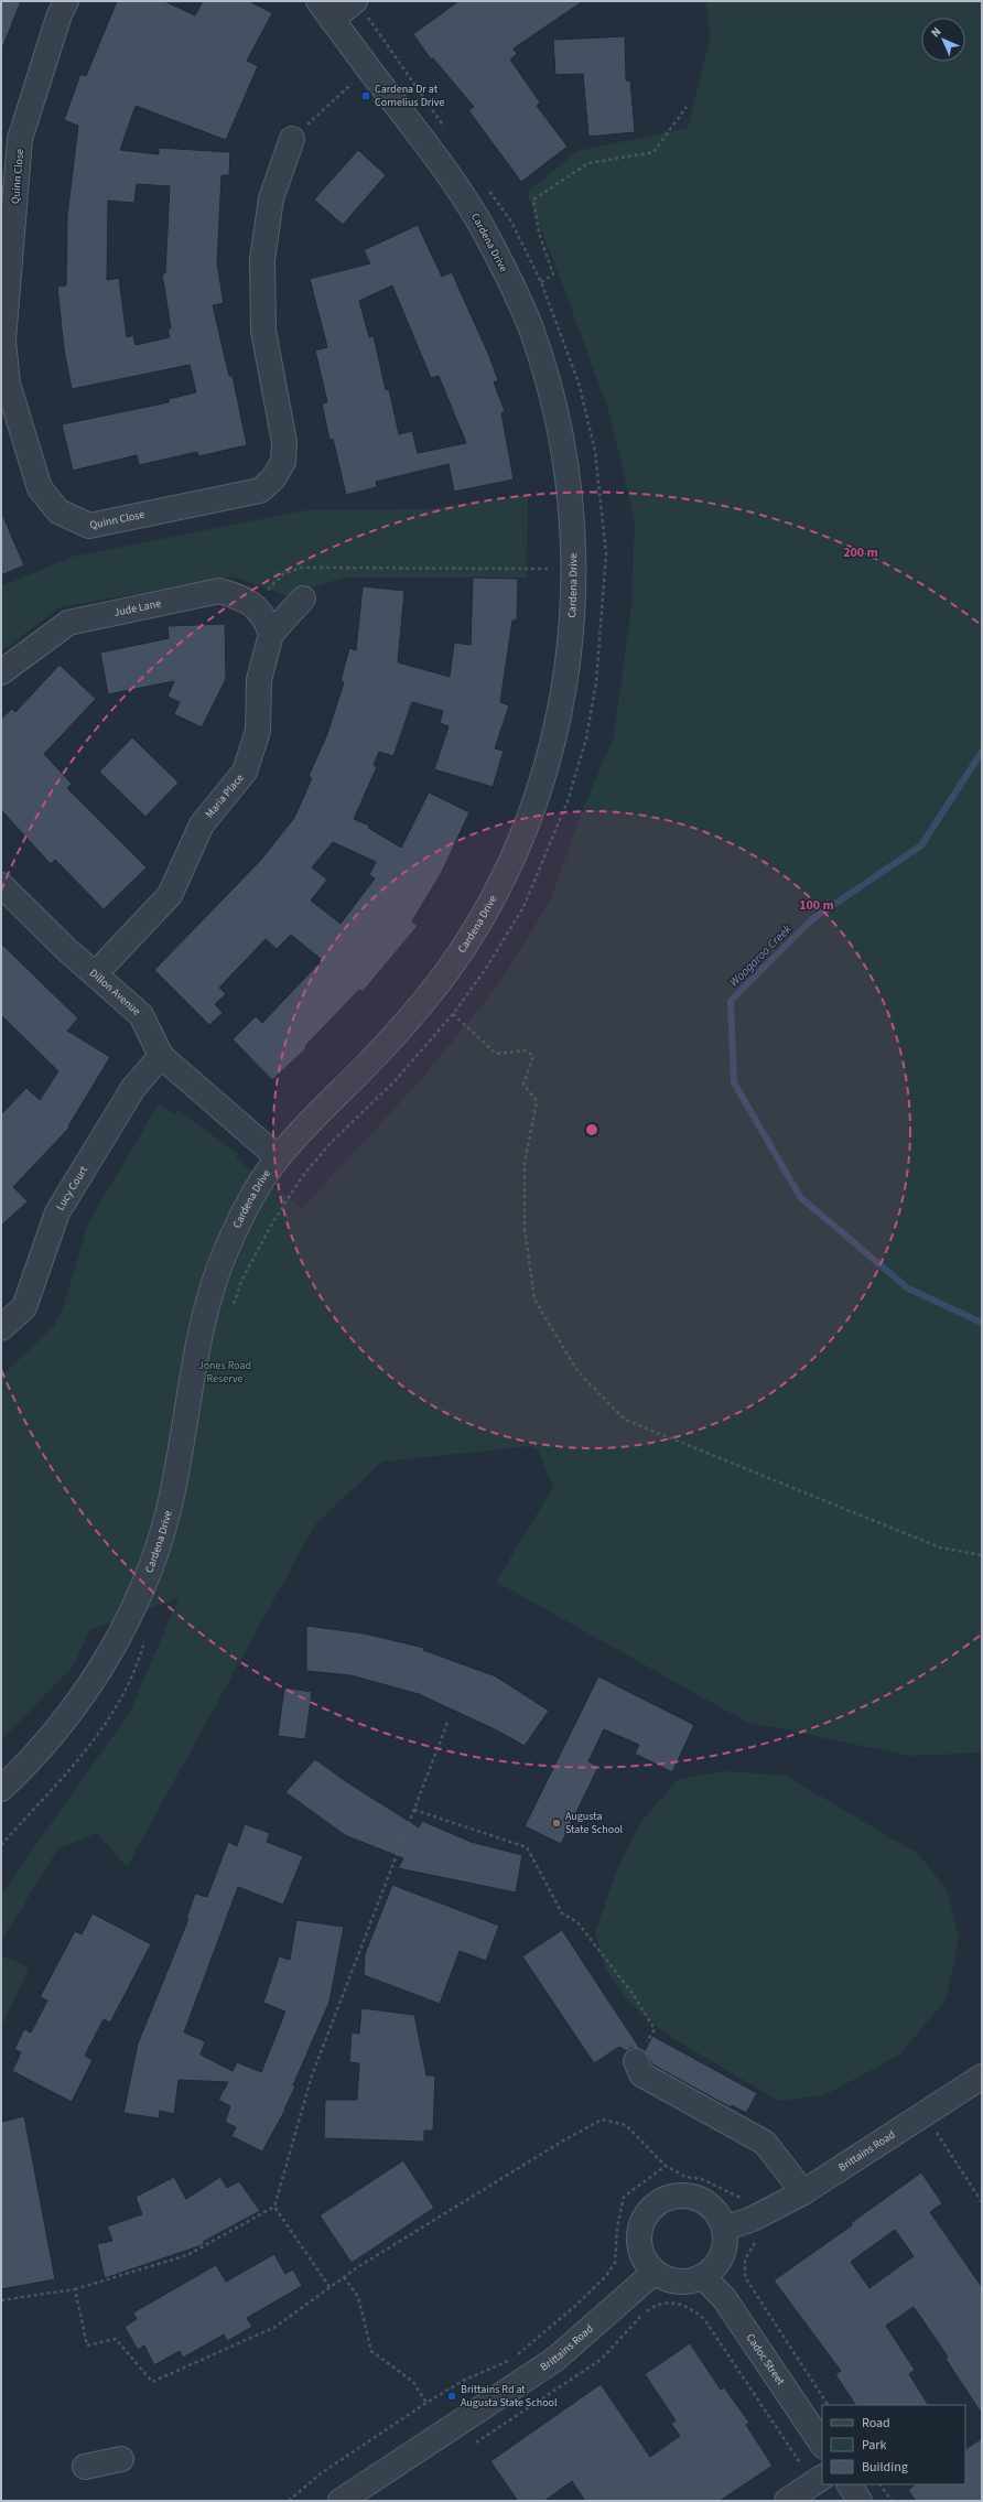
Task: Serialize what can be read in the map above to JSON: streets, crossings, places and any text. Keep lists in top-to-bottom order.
{
  "streets": {
    "street": [
      "Quinn Close",
      "Cardena Drive",
      "Jude Lane",
      "Maria Place",
      "Dillon Avenue",
      "Lucy Court",
      "Brittains Road",
      "Cadoc Street"
    ]
  },
  "crossings": [
    ["Cardena Drive", "Dillon Avenue"],
    ["Jude Lane", "Maria Place"],
    ["Maria Place", "Dillon Avenue"],
    ["Dillon Avenue", "Lucy Court"],
    ["Brittains Road", "Cadoc Street"]
  ],
  "water": ["Woogaroo Creek"],
  "parks": ["Jones Road Reserve"],
  "places": {
    "transit": ["Cardena Dr at Cornelius Drive", "Brittains Rd at Augusta State School"],
    "other": ["Augusta State School"]
  },
  "legend": ["Road", "Park", "Building"],
  "north": "top left",
  "rings": ["200 m", "100 m"]
}
